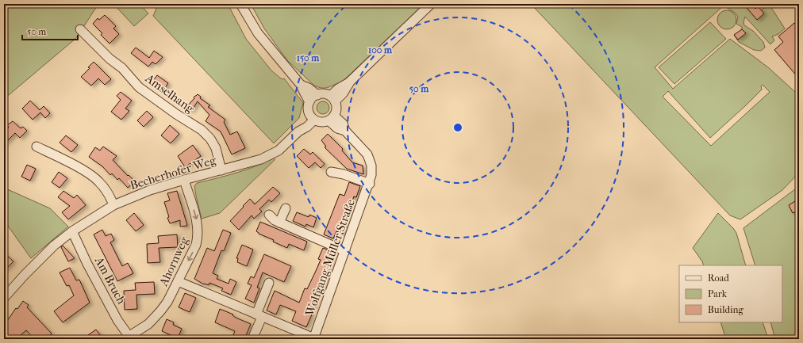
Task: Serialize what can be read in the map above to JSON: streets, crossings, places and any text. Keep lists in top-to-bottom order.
{
  "streets": {
    "street": [
      "Amselhang",
      "Becherhofer Weg",
      "Wolfgang-Müller-Straße",
      "Ahornweg",
      "Am Bruch"
    ]
  },
  "crossings": [
    ["Amselhang", "Becherhofer Weg"],
    ["Becherhofer Weg", "Wolfgang-Müller-Straße"],
    ["Becherhofer Weg", "Ahornweg"],
    ["Becherhofer Weg", "Am Bruch"],
    ["Ahornweg", "Am Bruch"]
  ],
  "one_way": ["Ahornweg"],
  "legend": ["Road", "Park", "Building"],
  "scale_bar": "50 m",
  "rings": ["100 m", "150 m", "50 m"]
}
